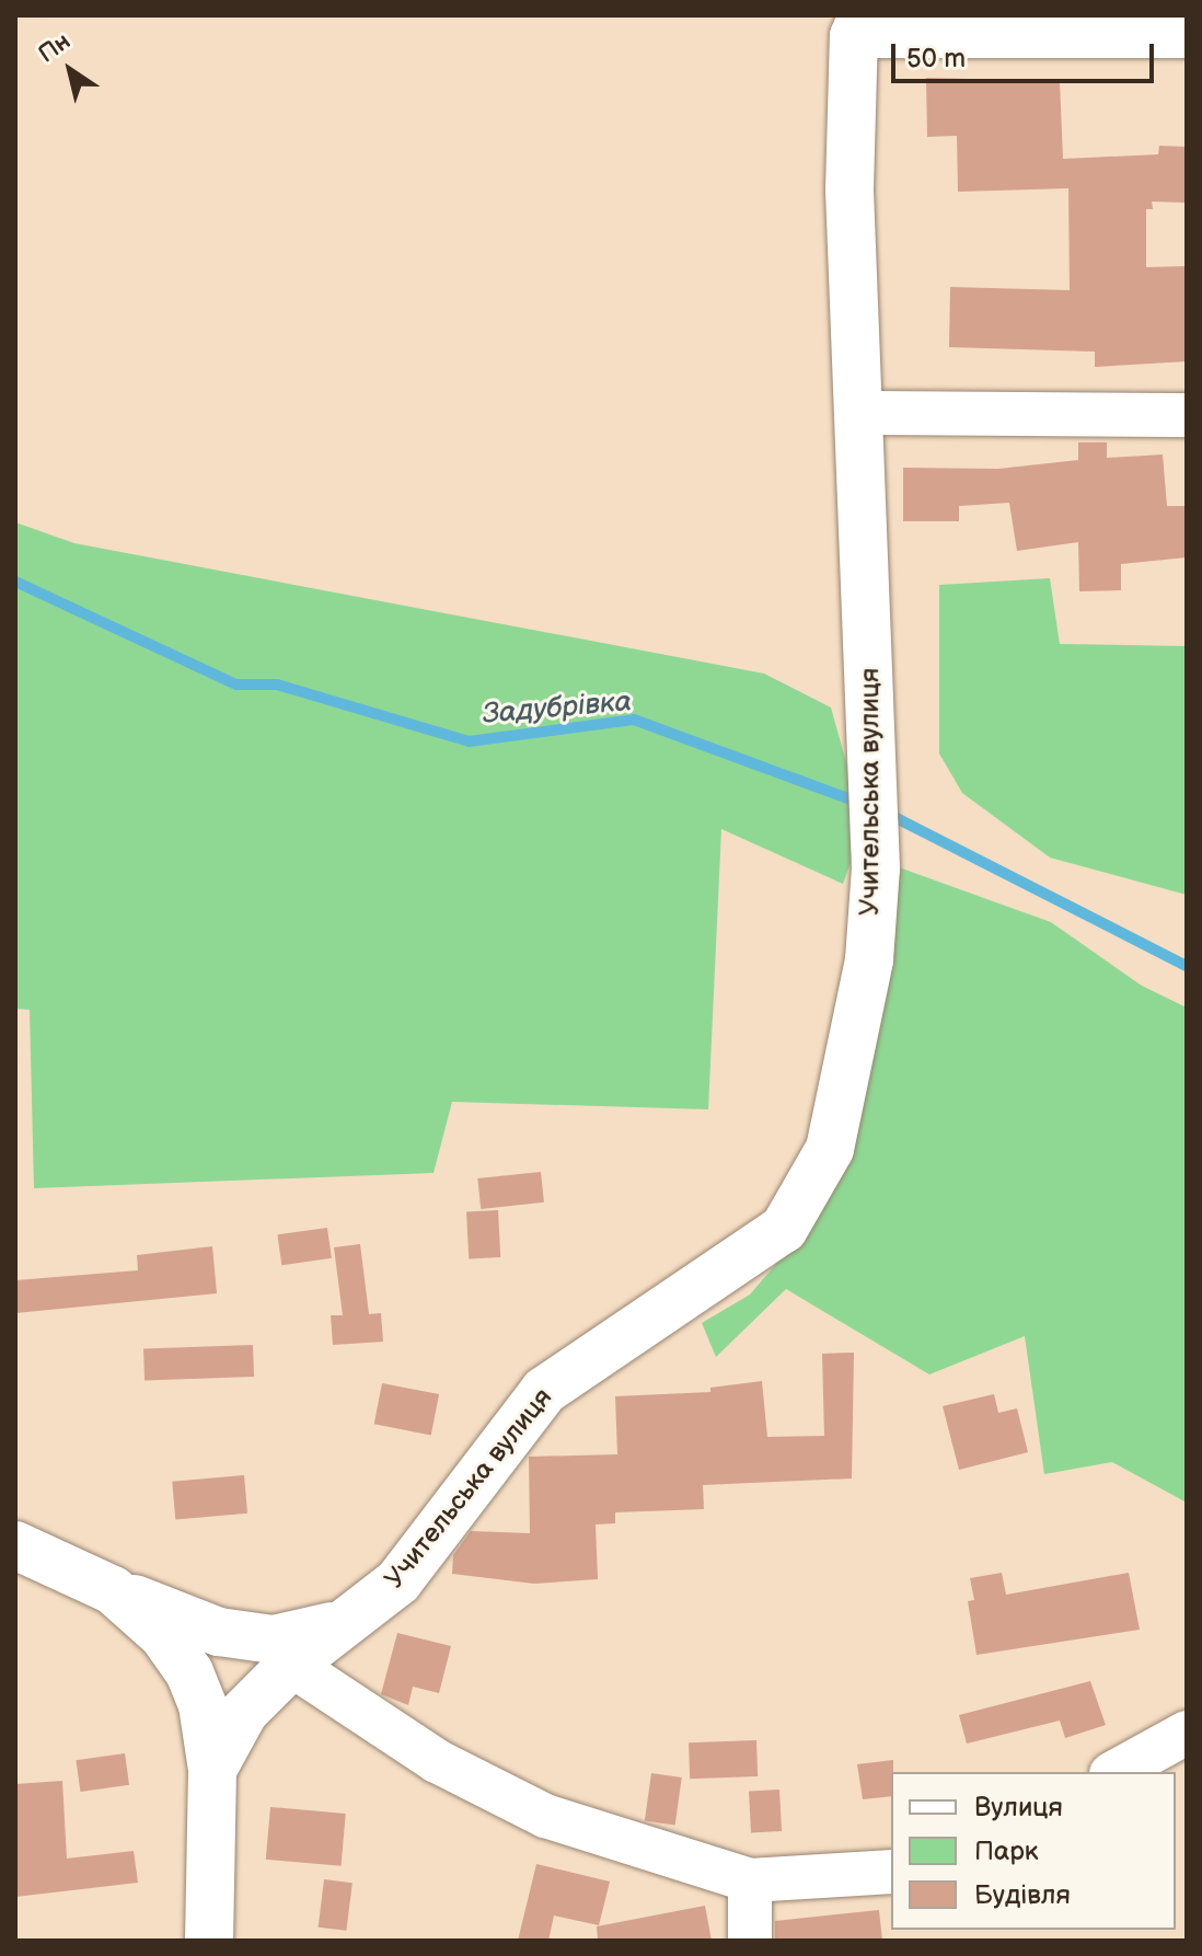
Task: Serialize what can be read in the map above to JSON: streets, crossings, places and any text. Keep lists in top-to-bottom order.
{
  "streets": {
    "main road": ["Учительська вулиця"]
  },
  "water": ["Задубрівка"],
  "legend": ["Вулиця", "Парк", "Будівля"],
  "scale_bar": "50 m",
  "north": "top left"
}
